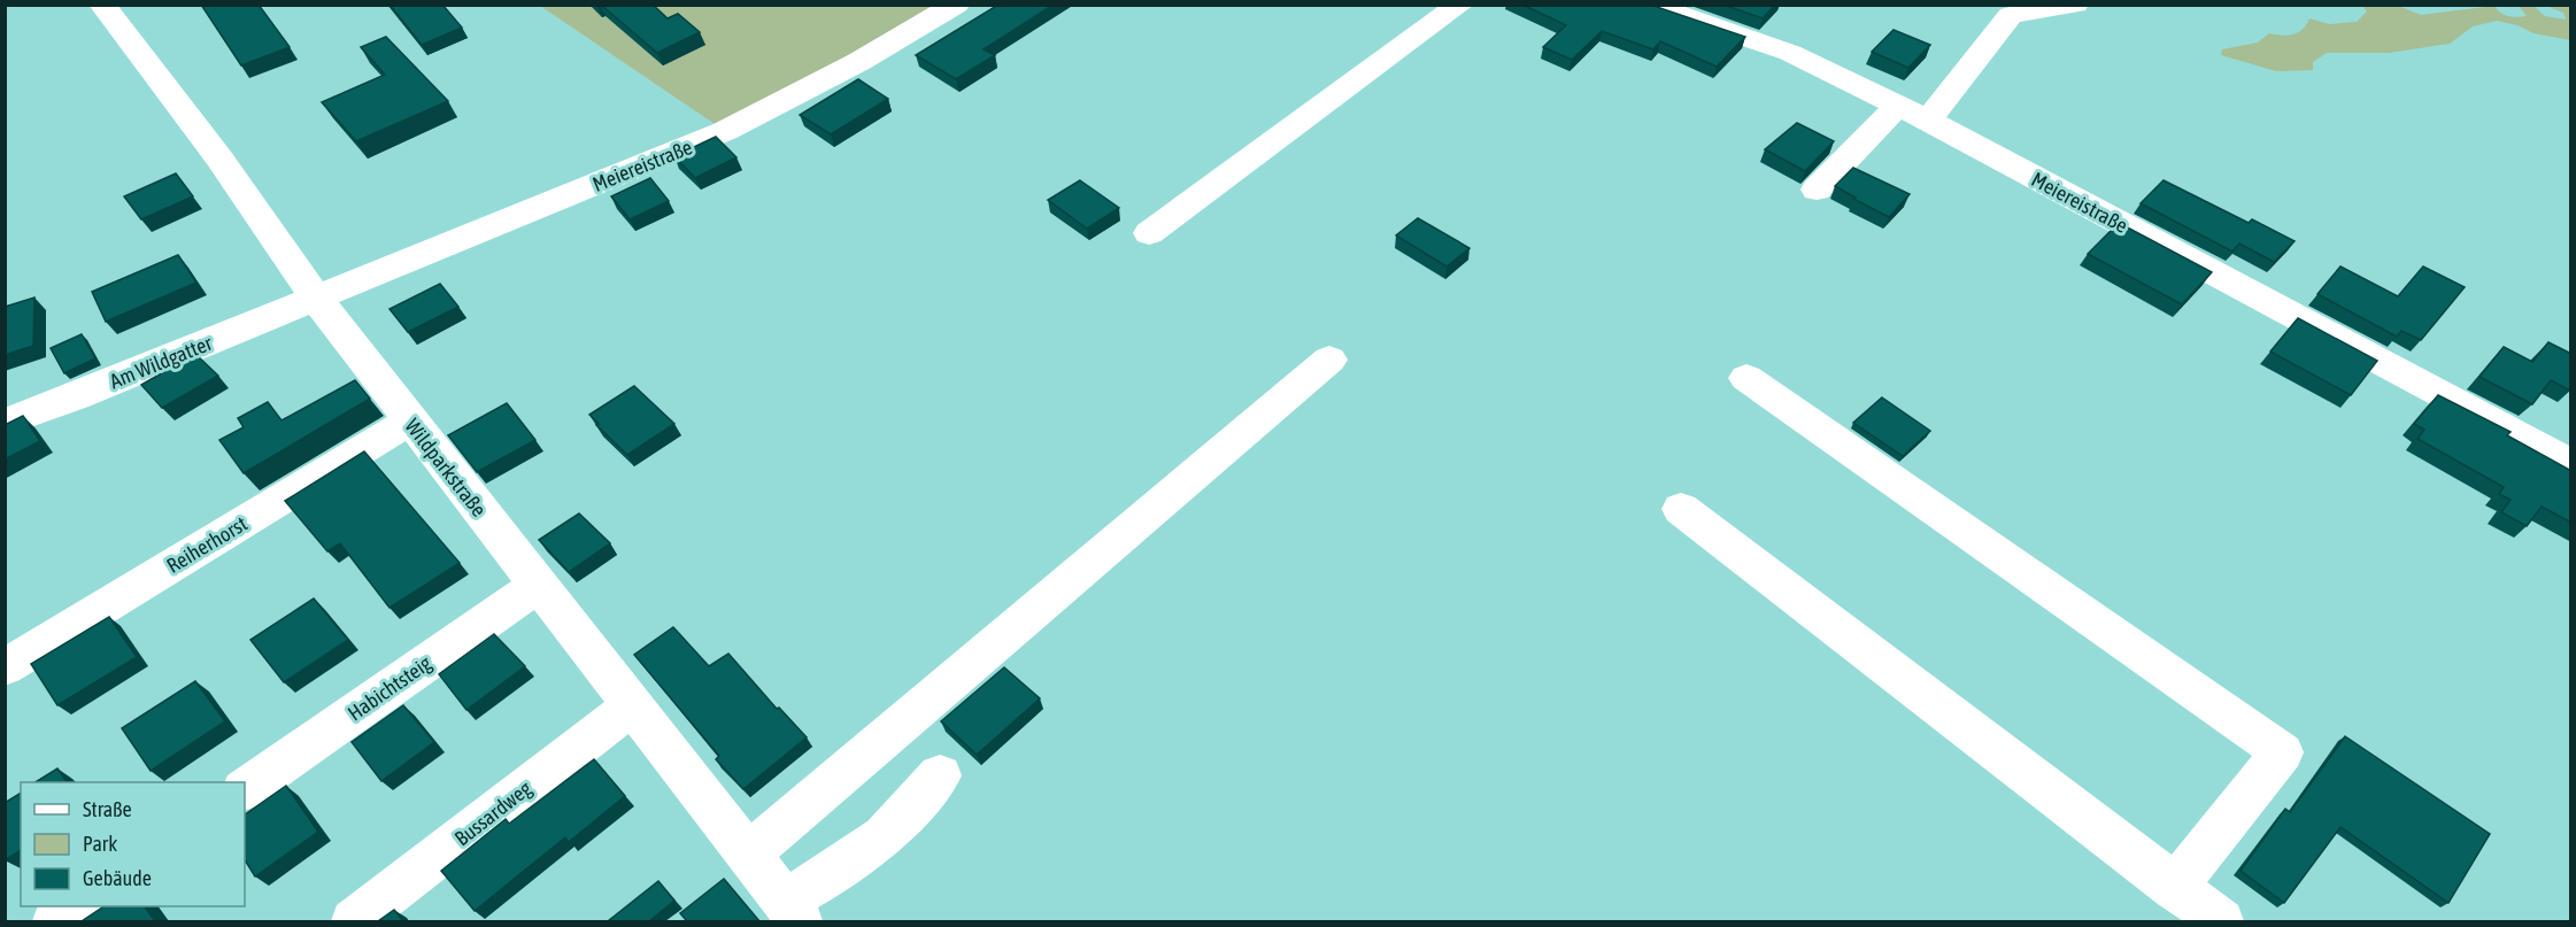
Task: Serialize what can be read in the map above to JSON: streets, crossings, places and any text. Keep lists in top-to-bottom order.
{
  "streets": {
    "street": [
      "Meiereistraße",
      "Am Wildgatter",
      "Wildparkstraße",
      "Reiherhorst",
      "Habichtsteig",
      "Bussardweg"
    ]
  },
  "crossings": [
    ["Meiereistraße", "Am Wildgatter"],
    ["Meiereistraße", "Wildparkstraße"],
    ["Am Wildgatter", "Wildparkstraße"],
    ["Wildparkstraße", "Reiherhorst"],
    ["Wildparkstraße", "Habichtsteig"],
    ["Wildparkstraße", "Bussardweg"]
  ],
  "legend": ["Straße", "Park", "Gebäude"]
}
